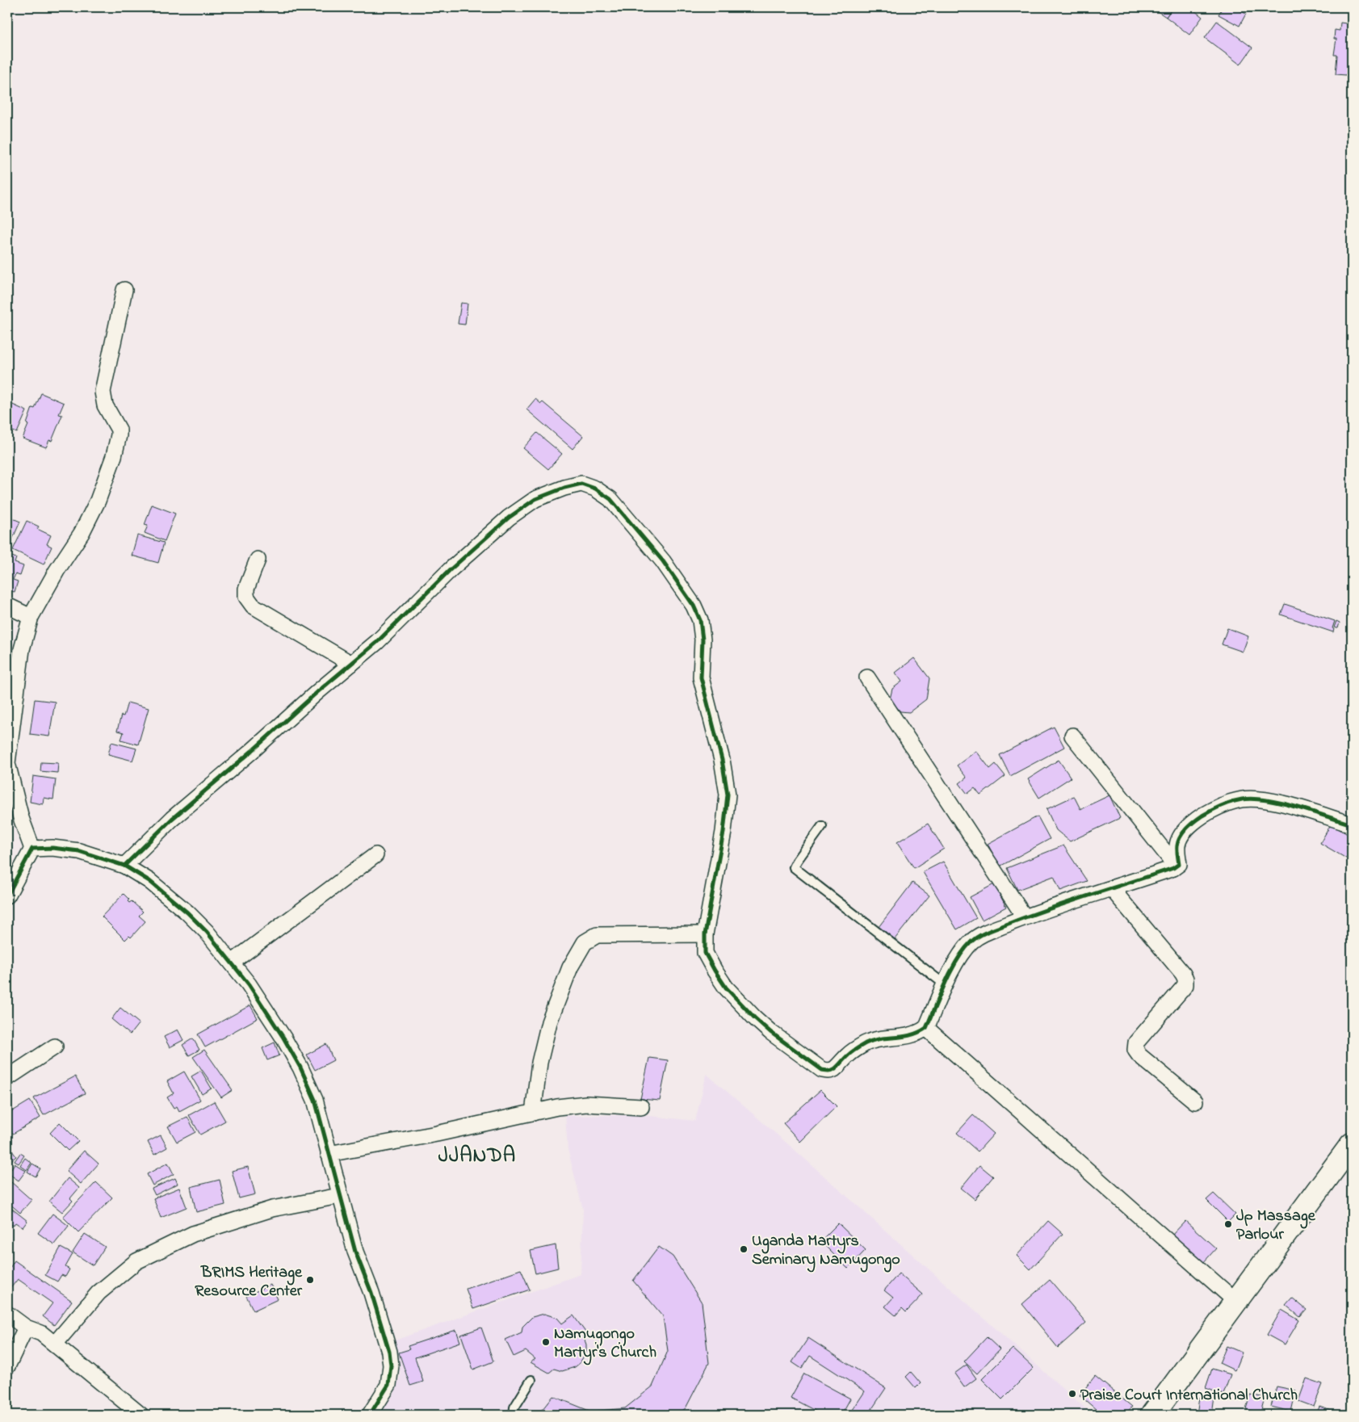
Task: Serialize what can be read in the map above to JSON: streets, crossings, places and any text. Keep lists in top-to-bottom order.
{
  "districts": ["JJANDA"],
  "places": [
    "Jp Massage Parlour",
    "Uganda Martyrs Seminary Namugongo",
    "BRIMS Heritage Resource Center",
    "Namugongo Martyr's Church",
    "Praise Court International Church"
  ]
}
